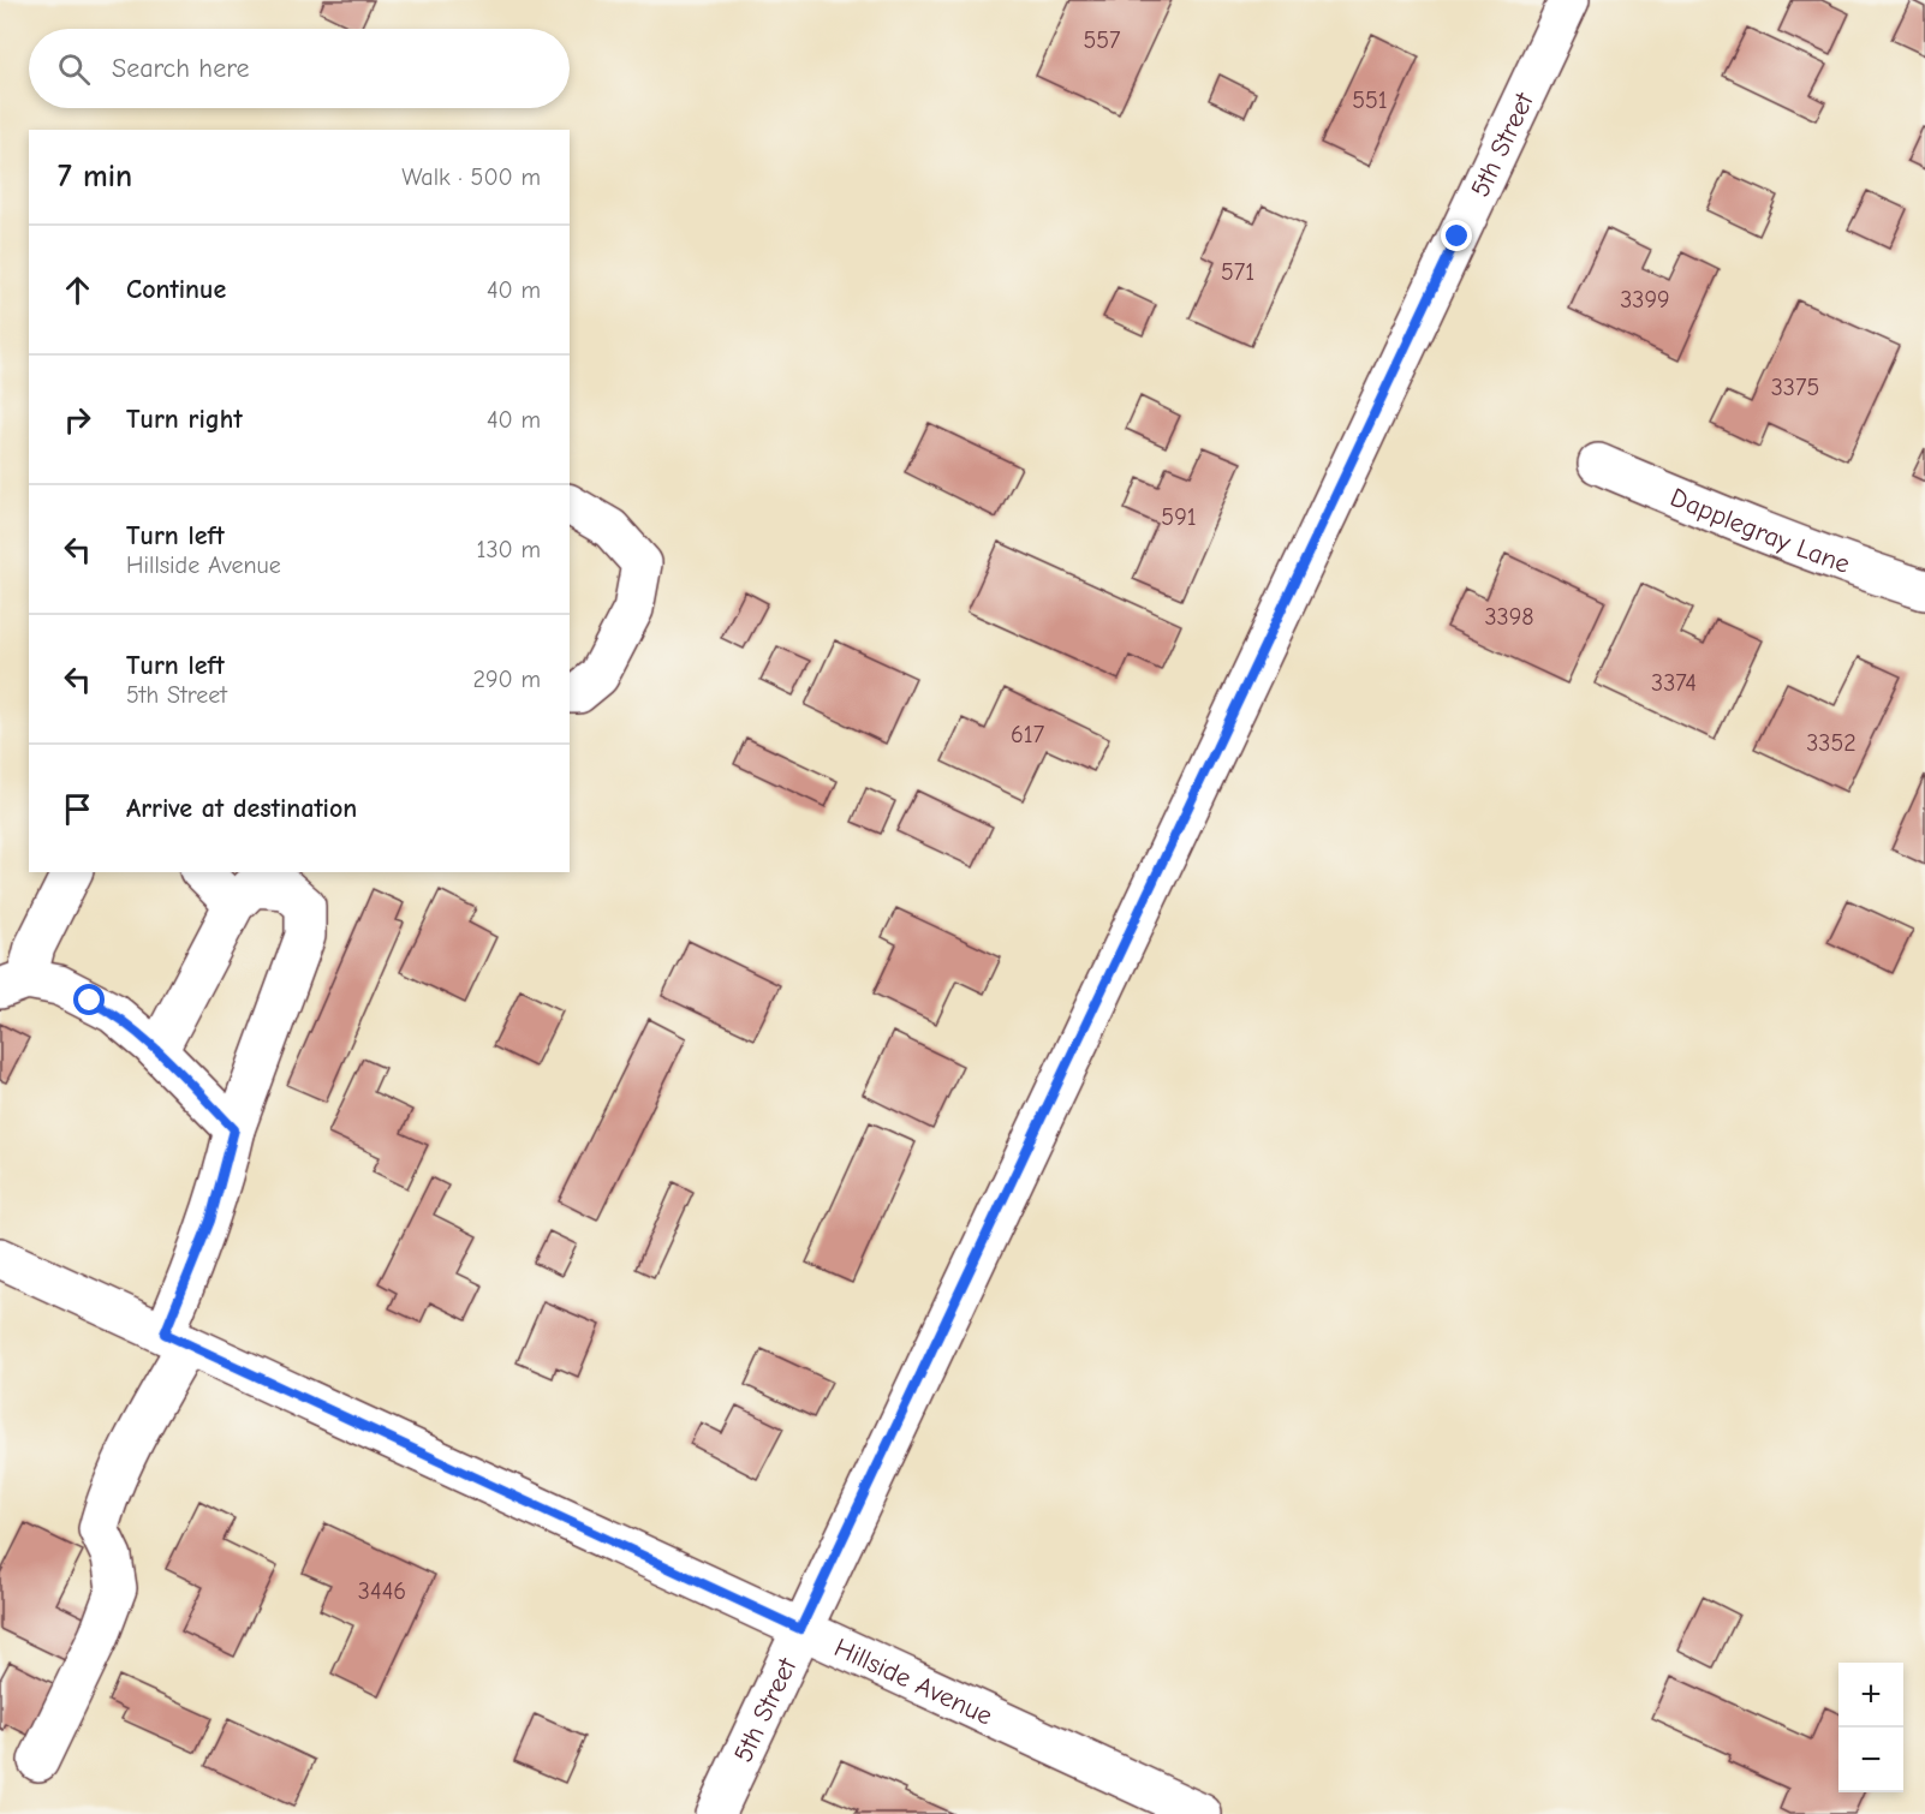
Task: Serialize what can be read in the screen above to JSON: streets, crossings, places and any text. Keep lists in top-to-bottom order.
{
  "streets": {
    "street": ["5th Street", "Dapplegray Lane", "Hillside Avenue"]
  },
  "crossings": [
    ["5th Street", "Hillside Avenue"]
  ],
  "house_numbers": [
    "557",
    "551",
    "571",
    "3399",
    "3375",
    "591",
    "3398",
    "3374",
    "617",
    "3352",
    "3446"
  ],
  "page": {
    "search": "Search here",
    "heading": ["7 min", "Walk · 500 m"],
    "list": [
      ["Continue", "40 m"],
      ["Turn right", "40 m"],
      ["Turn left", "Hillside Avenue", "130 m"],
      ["Turn left", "5th Street", "290 m"],
      "Arrive at destination"
    ],
    "map_buttons": ["+", "−"]
  }
}
